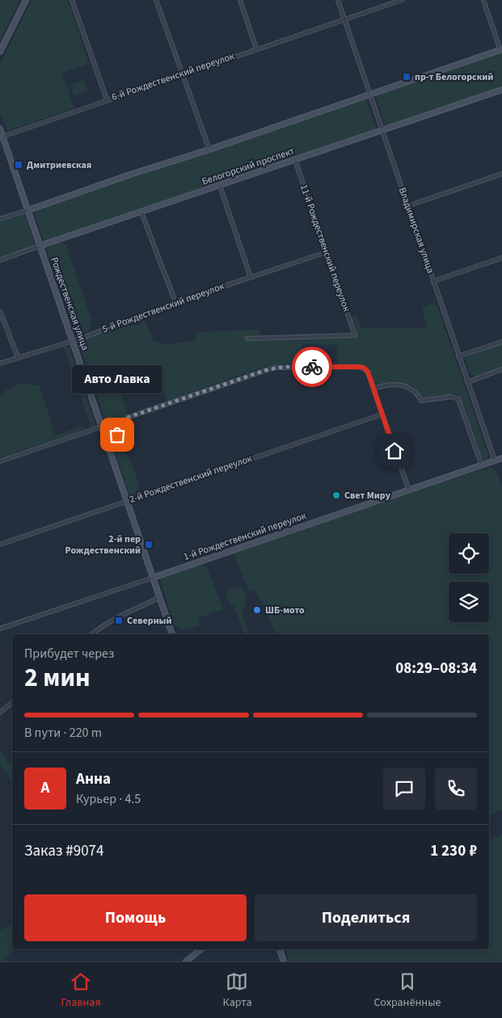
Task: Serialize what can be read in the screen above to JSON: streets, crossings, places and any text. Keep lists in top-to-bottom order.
{
  "streets": {
    "street": [
      "6-й Рождественский переулок",
      "Белогорский проспект",
      "Владимирская улица",
      "11-й Рождественский переулок",
      "Рождественская улица",
      "5-й Рождественский переулок",
      "2-й Рождественский переулок",
      "1-й Рождественский переулок"
    ]
  },
  "crossings": [
    ["6-й Рождественский переулок", "Владимирская улица"],
    ["6-й Рождественский переулок", "Рождественская улица"],
    ["Белогорский проспект", "Владимирская улица"],
    ["Белогорский проспект", "11-й Рождественский переулок"],
    ["Белогорский проспект", "Рождественская улица"],
    ["Владимирская улица", "1-й Рождественский переулок"],
    ["11-й Рождественский переулок", "5-й Рождественский переулок"],
    ["Рождественская улица", "5-й Рождественский переулок"],
    ["Рождественская улица", "2-й Рождественский переулок"],
    ["Рождественская улица", "1-й Рождественский переулок"]
  ],
  "places": {
    "transit": [
      "пр-т Белогорский",
      "Дмитриевская",
      "2-й пер Рождественский",
      "Северный"
    ],
    "other": ["Авто Лавка", "Свет Миру", "ШБ-мото"]
  },
  "page": {
    "bubble": "Авто Лавка",
    "heading": ["2 мин", "Прибудет через", "08:29–08:34"],
    "panel": [
      "Анна",
      "Курьер · 4.5",
      "Заказ #9074",
      "1 230 ₽"
    ],
    "bar": "В пути · 220 m",
    "round": "А",
    "buttons": ["Помощь", "Поделиться"],
    "tabs": ["Главная", "Карта", "Сохранённые"]
  }
}
